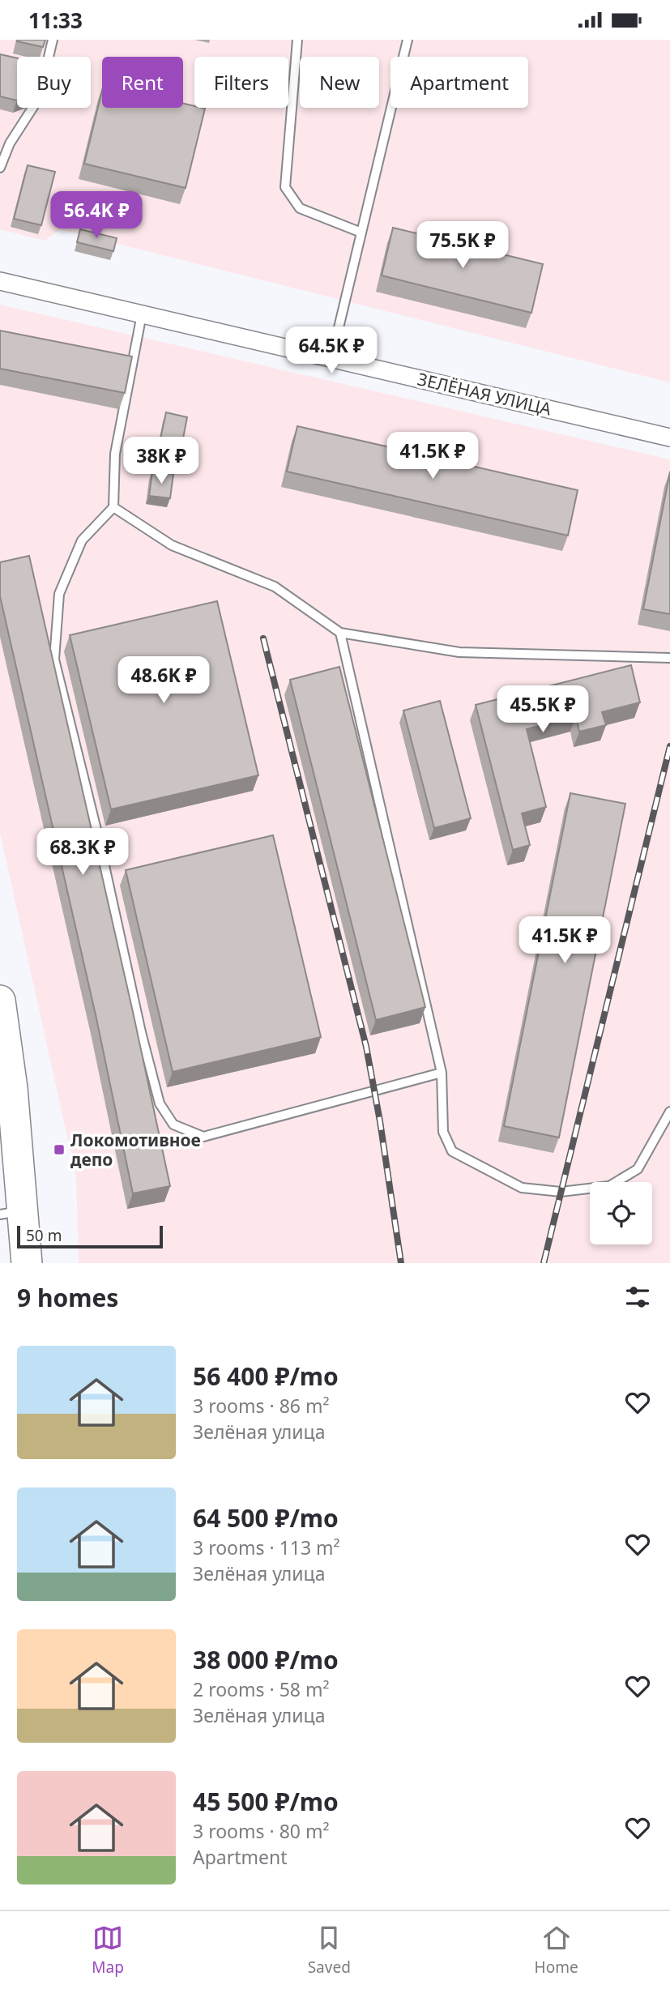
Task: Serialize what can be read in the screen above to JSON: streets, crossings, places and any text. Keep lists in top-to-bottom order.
{
  "streets": {
    "street": ["ЗЕЛЁНАЯ УЛИЦА"]
  },
  "places": {
    "transit": ["Локомотивное депо"]
  },
  "scale_bar": "50 m",
  "page": {
    "status": "11:33",
    "chip": [
      "Buy",
      "Rent",
      "Filters",
      "New",
      "Apartment"
    ],
    "price": [
      "56.4K ₽",
      "75.5K ₽",
      "64.5K ₽",
      "41.5K ₽",
      "38K ₽",
      "48.6K ₽",
      "45.5K ₽",
      "68.3K ₽",
      "41.5K ₽"
    ],
    "scale": "50 m",
    "heading": "9 homes",
    "list": [
      {
        "name": "56 400 ₽/mo",
        "note": "3 rooms · 86 m² · Зелёная улица"
      },
      {
        "name": "64 500 ₽/mo",
        "note": "3 rooms · 113 m² · Зелёная улица"
      },
      {
        "name": "38 000 ₽/mo",
        "note": "2 rooms · 58 m² · Зелёная улица"
      },
      {
        "name": "45 500 ₽/mo",
        "note": "3 rooms · 80 m² · Apartment"
      }
    ],
    "tabs": ["Map", "Saved", "Home"]
  }
}
